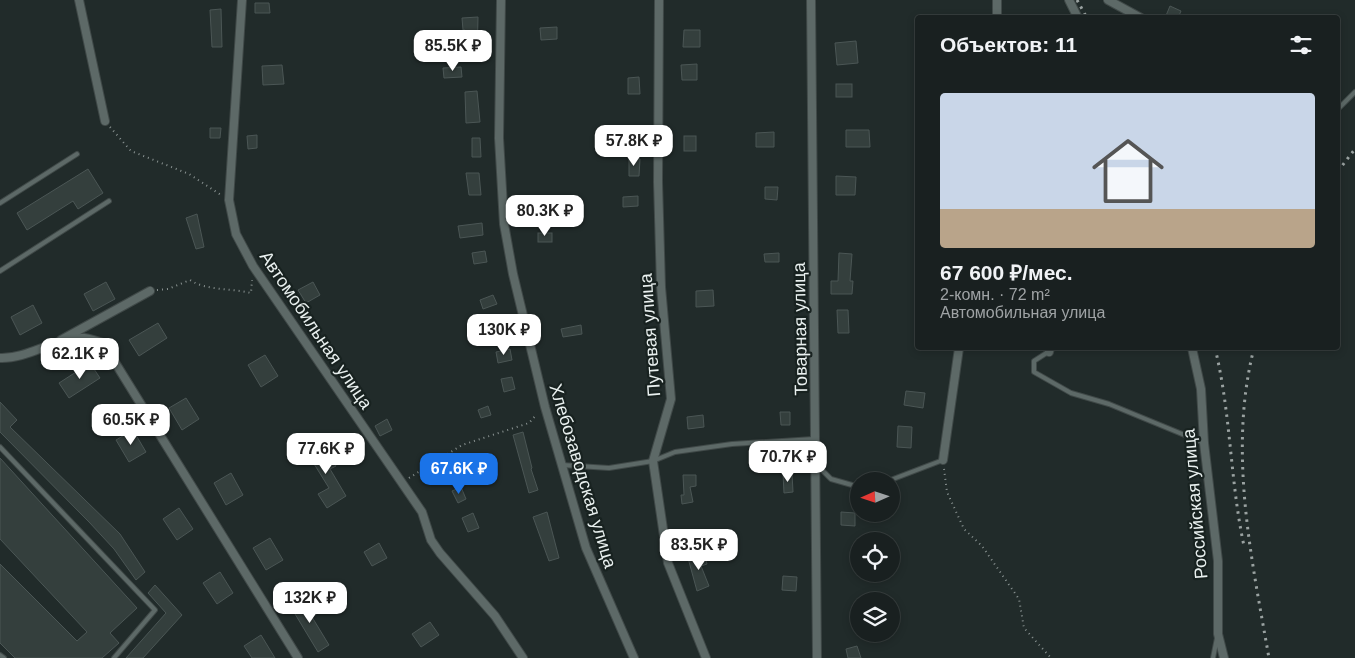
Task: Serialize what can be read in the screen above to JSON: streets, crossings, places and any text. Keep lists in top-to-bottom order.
{
  "streets": {
    "street": [
      "Товарная улица",
      "Автомобильная улица",
      "Путевая улица",
      "Хлебозаводская улица",
      "Российская улица"
    ]
  },
  "north": "left",
  "page": {
    "heading": "Объектов: 11",
    "price": [
      "85.5K ₽",
      "57.8K ₽",
      "80.3K ₽",
      "130K ₽",
      "62.1K ₽",
      "60.5K ₽",
      "77.6K ₽",
      "70.7K ₽",
      "67.6K ₽",
      "83.5K ₽",
      "132K ₽"
    ],
    "list": [
      {
        "name": "67 600 ₽/мес.",
        "note": "2-комн. · 72 m² · Автомобильная улица"
      }
    ]
  }
}
